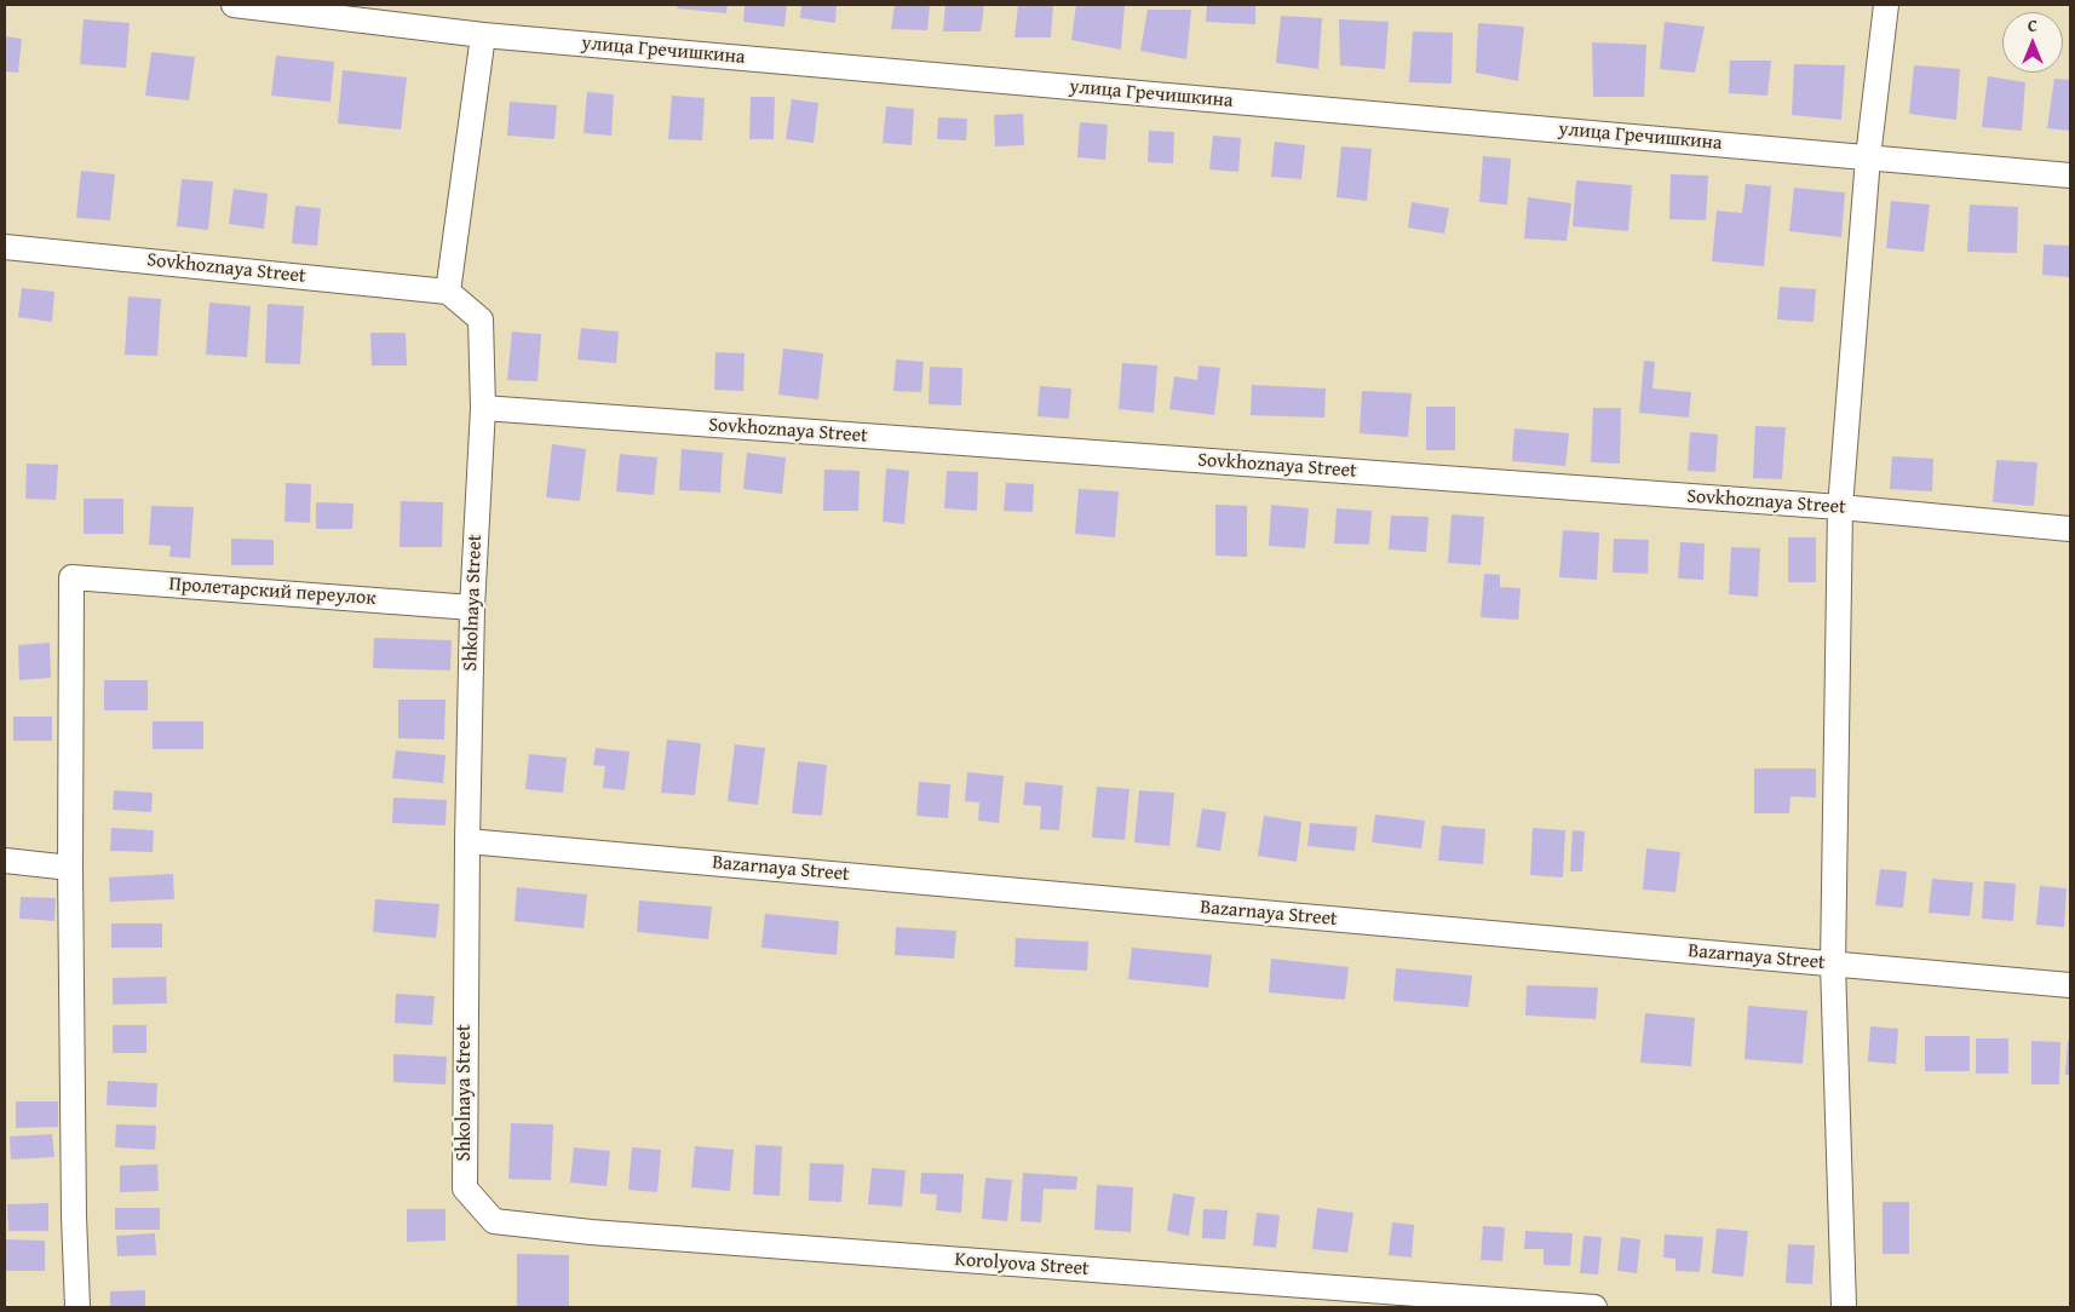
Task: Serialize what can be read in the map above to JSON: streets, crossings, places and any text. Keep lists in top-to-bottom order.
{
  "streets": {
    "street": [
      "улица Гречишкина",
      "Sovkhoznaya Street",
      "Пролетарский переулок",
      "Shkolnaya Street",
      "Bazarnaya Street"
    ]
  },
  "crossings": [
    ["Sovkhoznaya Street", "Shkolnaya Street"],
    ["Пролетарский переулок", "Shkolnaya Street"],
    ["Shkolnaya Street", "Bazarnaya Street"]
  ],
  "north": "top"
}
